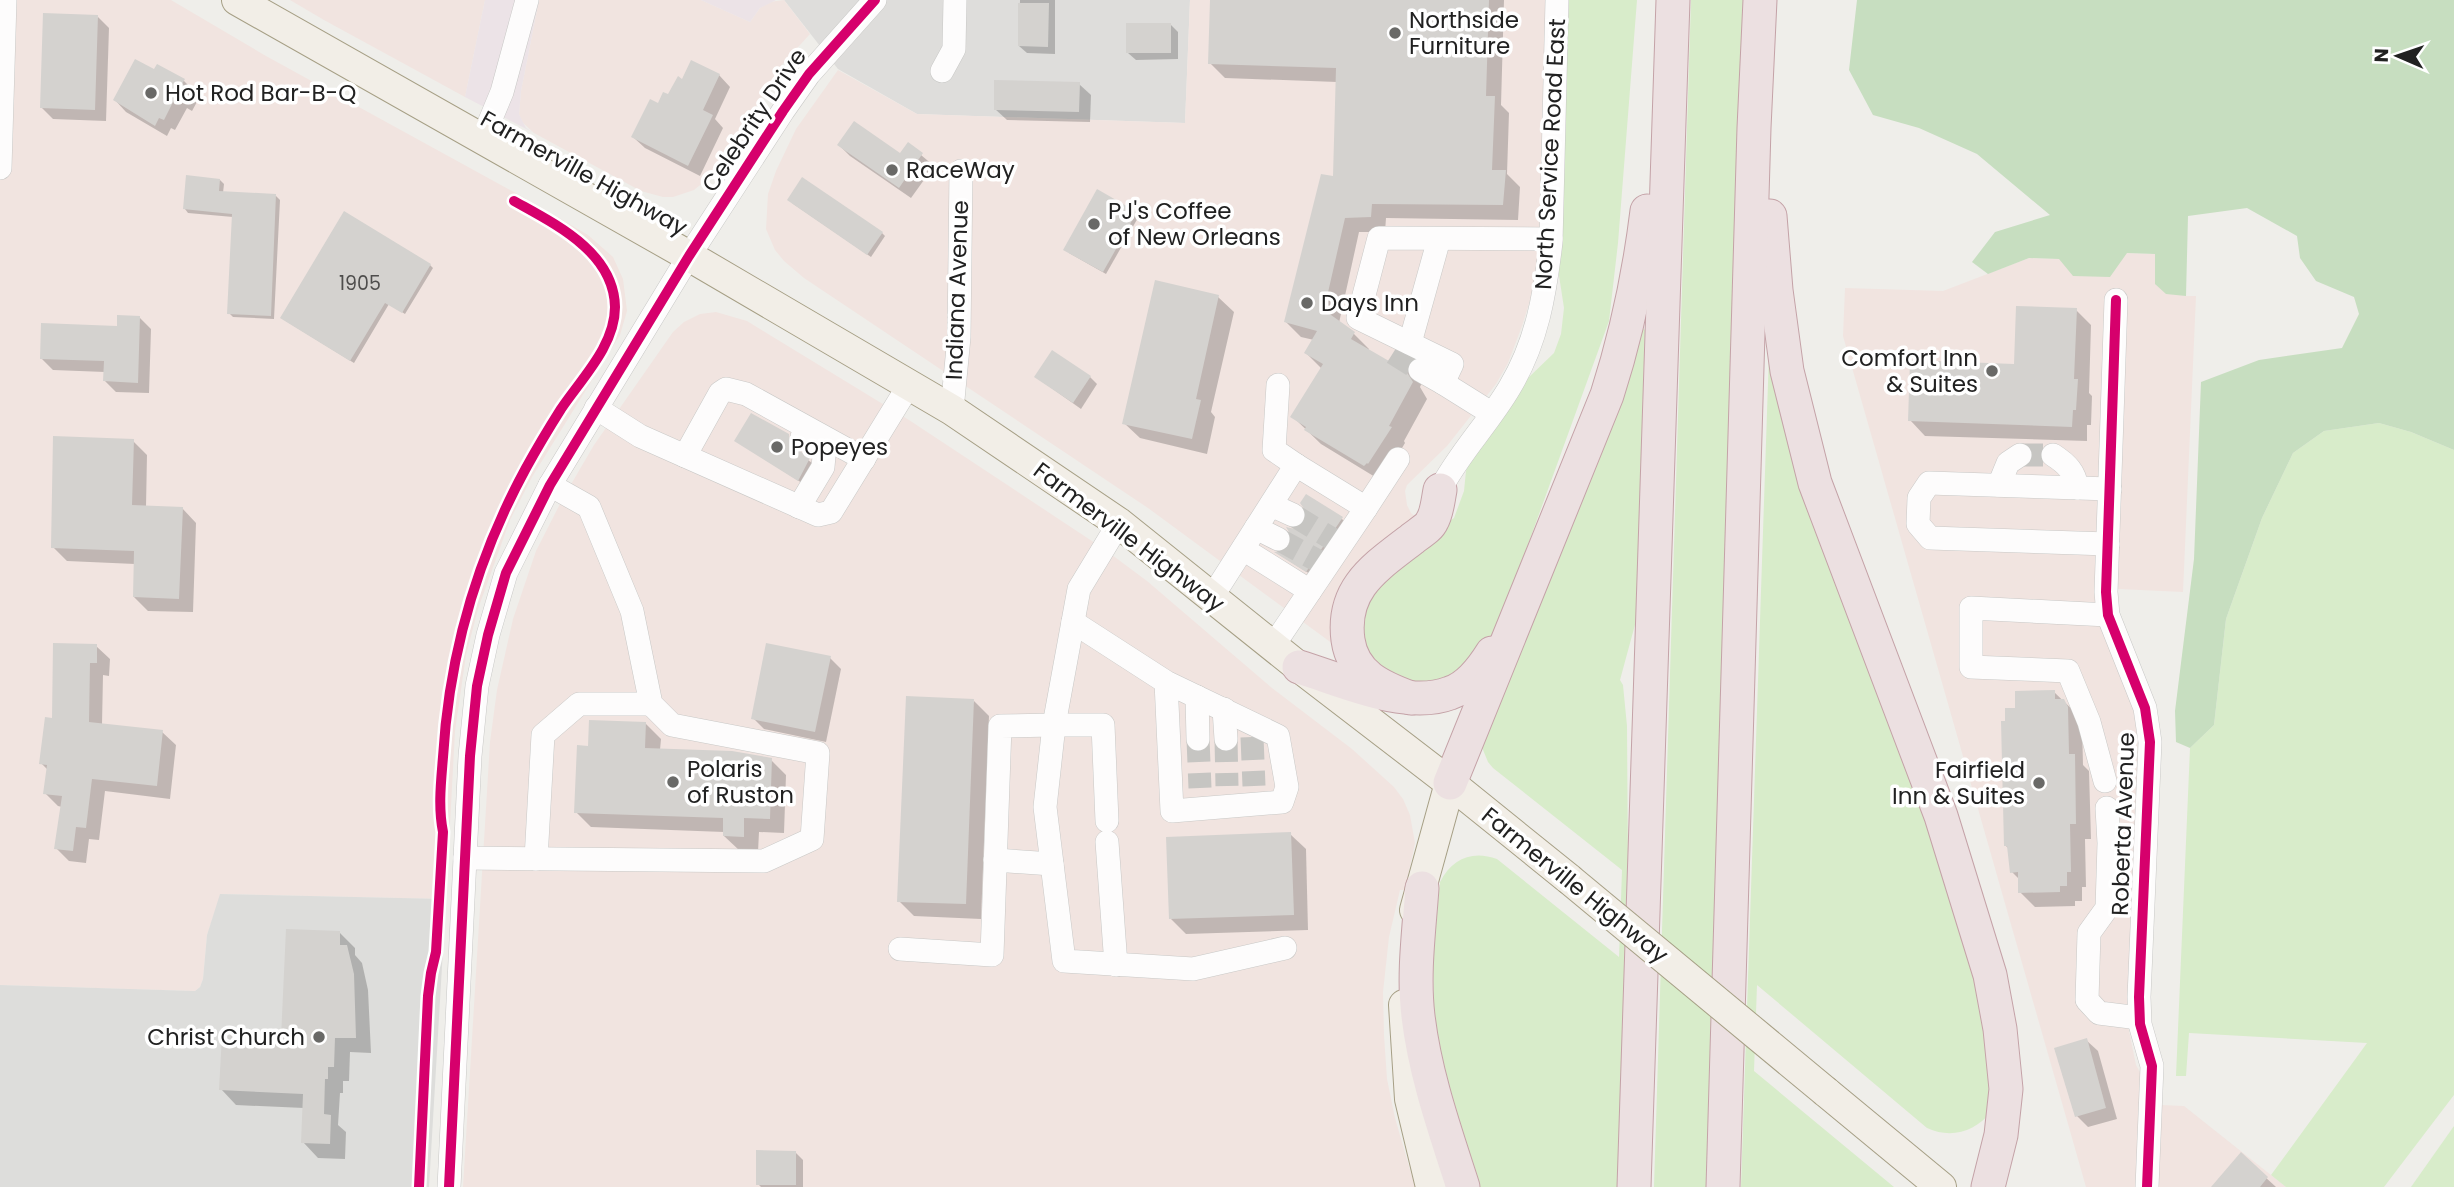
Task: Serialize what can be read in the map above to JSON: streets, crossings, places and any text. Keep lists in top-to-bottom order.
{
  "streets": {
    "main road": ["Farmerville Highway"],
    "street": [
      "Celebrity Drive",
      "North Service Road East",
      "Indiana Avenue",
      "Roberta Avenue"
    ]
  },
  "crossings": [
    ["Celebrity Drive", "Farmerville Highway"],
    ["Farmerville Highway", "Indiana Avenue"]
  ],
  "places": [
    "Northside Furniture",
    "Hot Rod Bar-B-Q",
    "RaceWay",
    "PJ's Coffee of New Orleans",
    "Days Inn",
    "Comfort Inn & Suites",
    "Popeyes",
    "Polaris of Ruston",
    "Fairfield Inn & Suites",
    "Christ Church"
  ],
  "house_numbers": ["1905"],
  "north": "left"
}
